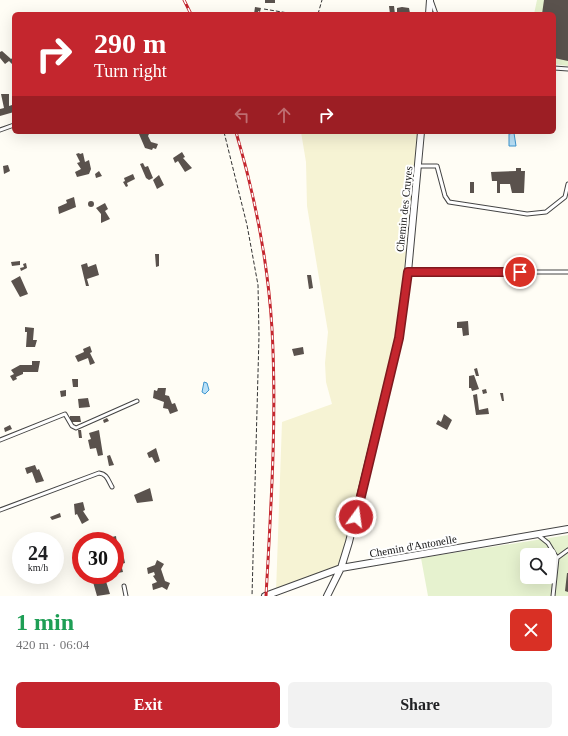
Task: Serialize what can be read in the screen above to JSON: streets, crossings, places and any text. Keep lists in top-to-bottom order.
{
  "streets": {
    "street": ["Chemin des Cruyes", "Chemin d'Antonelle"]
  },
  "crossings": [
    ["Chemin des Cruyes", "Chemin d'Antonelle"]
  ],
  "page": {
    "turn": ["290 m", "Turn right"],
    "speed": "24 km/h",
    "limit": "30",
    "heading": ["1 min", "420 m · 06:04"],
    "buttons": ["Exit", "Share"]
  }
}
